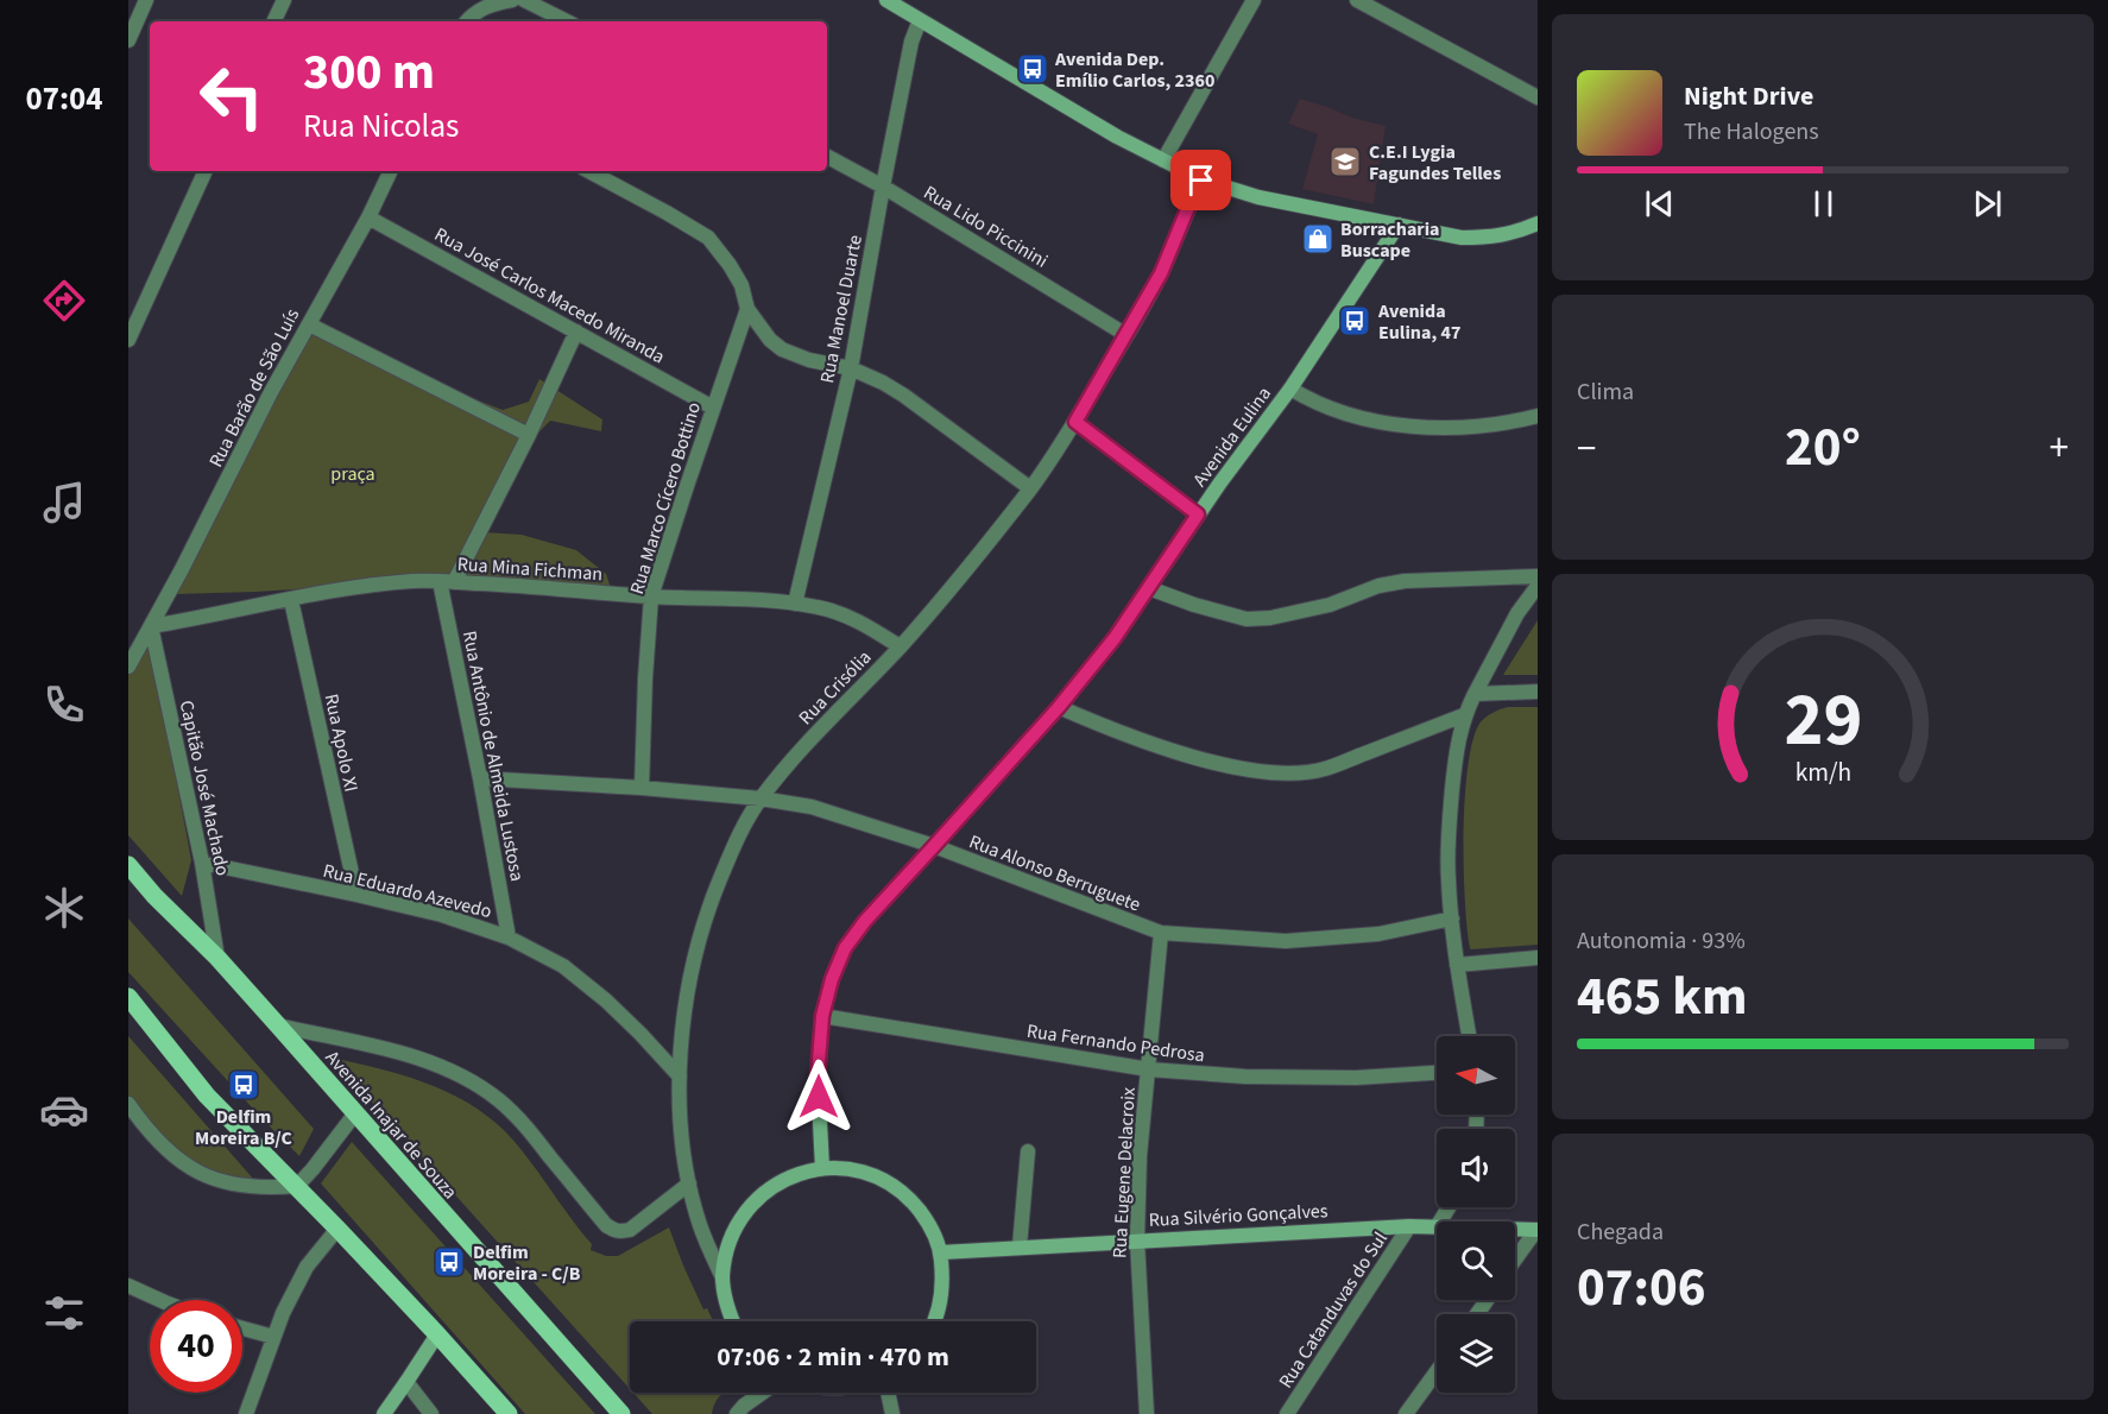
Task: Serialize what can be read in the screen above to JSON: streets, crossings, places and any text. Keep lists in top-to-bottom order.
{
  "streets": {
    "main road": ["Avenida Inajar de Souza"],
    "street": [
      "Rua Lido Piccinini",
      "Rua José Carlos Macedo Miranda",
      "Rua Manoel Duarte",
      "Rua Barão de São Luís",
      "Avenida Eulina",
      "Rua Marco Cícero Bottino",
      "Rua Mina Fichman",
      "Rua Crisólia",
      "Rua Apolo XI",
      "Rua Antônio de Almeida Lustosa",
      "Capitão José Machado",
      "Rua Alonso Berruguete",
      "Rua Eduardo Azevedo",
      "Rua Fernando Pedrosa",
      "Rua Eugene Delacroix",
      "Rua Silvério Gonçalves",
      "Rua Catanduvas do Sul"
    ]
  },
  "crossings": [
    ["Rua Lido Piccinini", "Rua Manoel Duarte"],
    ["Rua Lido Piccinini", "Rua Crisólia"],
    ["Rua José Carlos Macedo Miranda", "Rua Barão de São Luís"],
    ["Rua José Carlos Macedo Miranda", "Rua Marco Cícero Bottino"],
    ["Rua Manoel Duarte", "Rua Mina Fichman"],
    ["Rua Barão de São Luís", "Rua Mina Fichman"],
    ["Rua Barão de São Luís", "Capitão José Machado"],
    ["Avenida Eulina", "Rua Alonso Berruguete"],
    ["Avenida Eulina", "Rua Fernando Pedrosa"],
    ["Rua Marco Cícero Bottino", "Rua Mina Fichman"],
    ["Rua Marco Cícero Bottino", "Rua Alonso Berruguete"],
    ["Rua Mina Fichman", "Rua Crisólia"],
    ["Rua Mina Fichman", "Rua Apolo XI"],
    ["Rua Mina Fichman", "Rua Antônio de Almeida Lustosa"],
    ["Rua Mina Fichman", "Capitão José Machado"],
    ["Rua Crisólia", "Rua Alonso Berruguete"],
    ["Rua Crisólia", "Rua Eduardo Azevedo"],
    ["Rua Apolo XI", "Rua Eduardo Azevedo"],
    ["Rua Antônio de Almeida Lustosa", "Rua Alonso Berruguete"],
    ["Rua Antônio de Almeida Lustosa", "Rua Eduardo Azevedo"],
    ["Capitão José Machado", "Rua Eduardo Azevedo"],
    ["Capitão José Machado", "Avenida Inajar de Souza"],
    ["Rua Alonso Berruguete", "Rua Eugene Delacroix"],
    ["Rua Fernando Pedrosa", "Rua Eugene Delacroix"],
    ["Rua Eugene Delacroix", "Rua Silvério Gonçalves"],
    ["Rua Silvério Gonçalves", "Rua Catanduvas do Sul"]
  ],
  "parks": ["praça"],
  "places": {
    "bus stop": [
      "Avenida Dep. Emílio Carlos, 2360",
      "Avenida Eulina, 47",
      "Delfim Moreira B/C",
      "Delfim Moreira - C/B"
    ],
    "school or university": ["C.E.I Lygia Fagundes Telles"],
    "shop": ["Borracharia Buscape"]
  },
  "north": "left",
  "page": {
    "tabs": "07:04",
    "turn": ["300 m", "Rua Nicolas"],
    "song": ["Night Drive", "The Halogens"],
    "tile": [
      "Clima",
      ["Autonomia · 93%", "465 km"],
      ["Chegada", "07:06"]
    ],
    "heat": ["−", "20°", "+"],
    "limit": "40",
    "trip": "07:06 · 2 min · 470 m",
    "gauge": ["29", "km/h"]
  }
}
